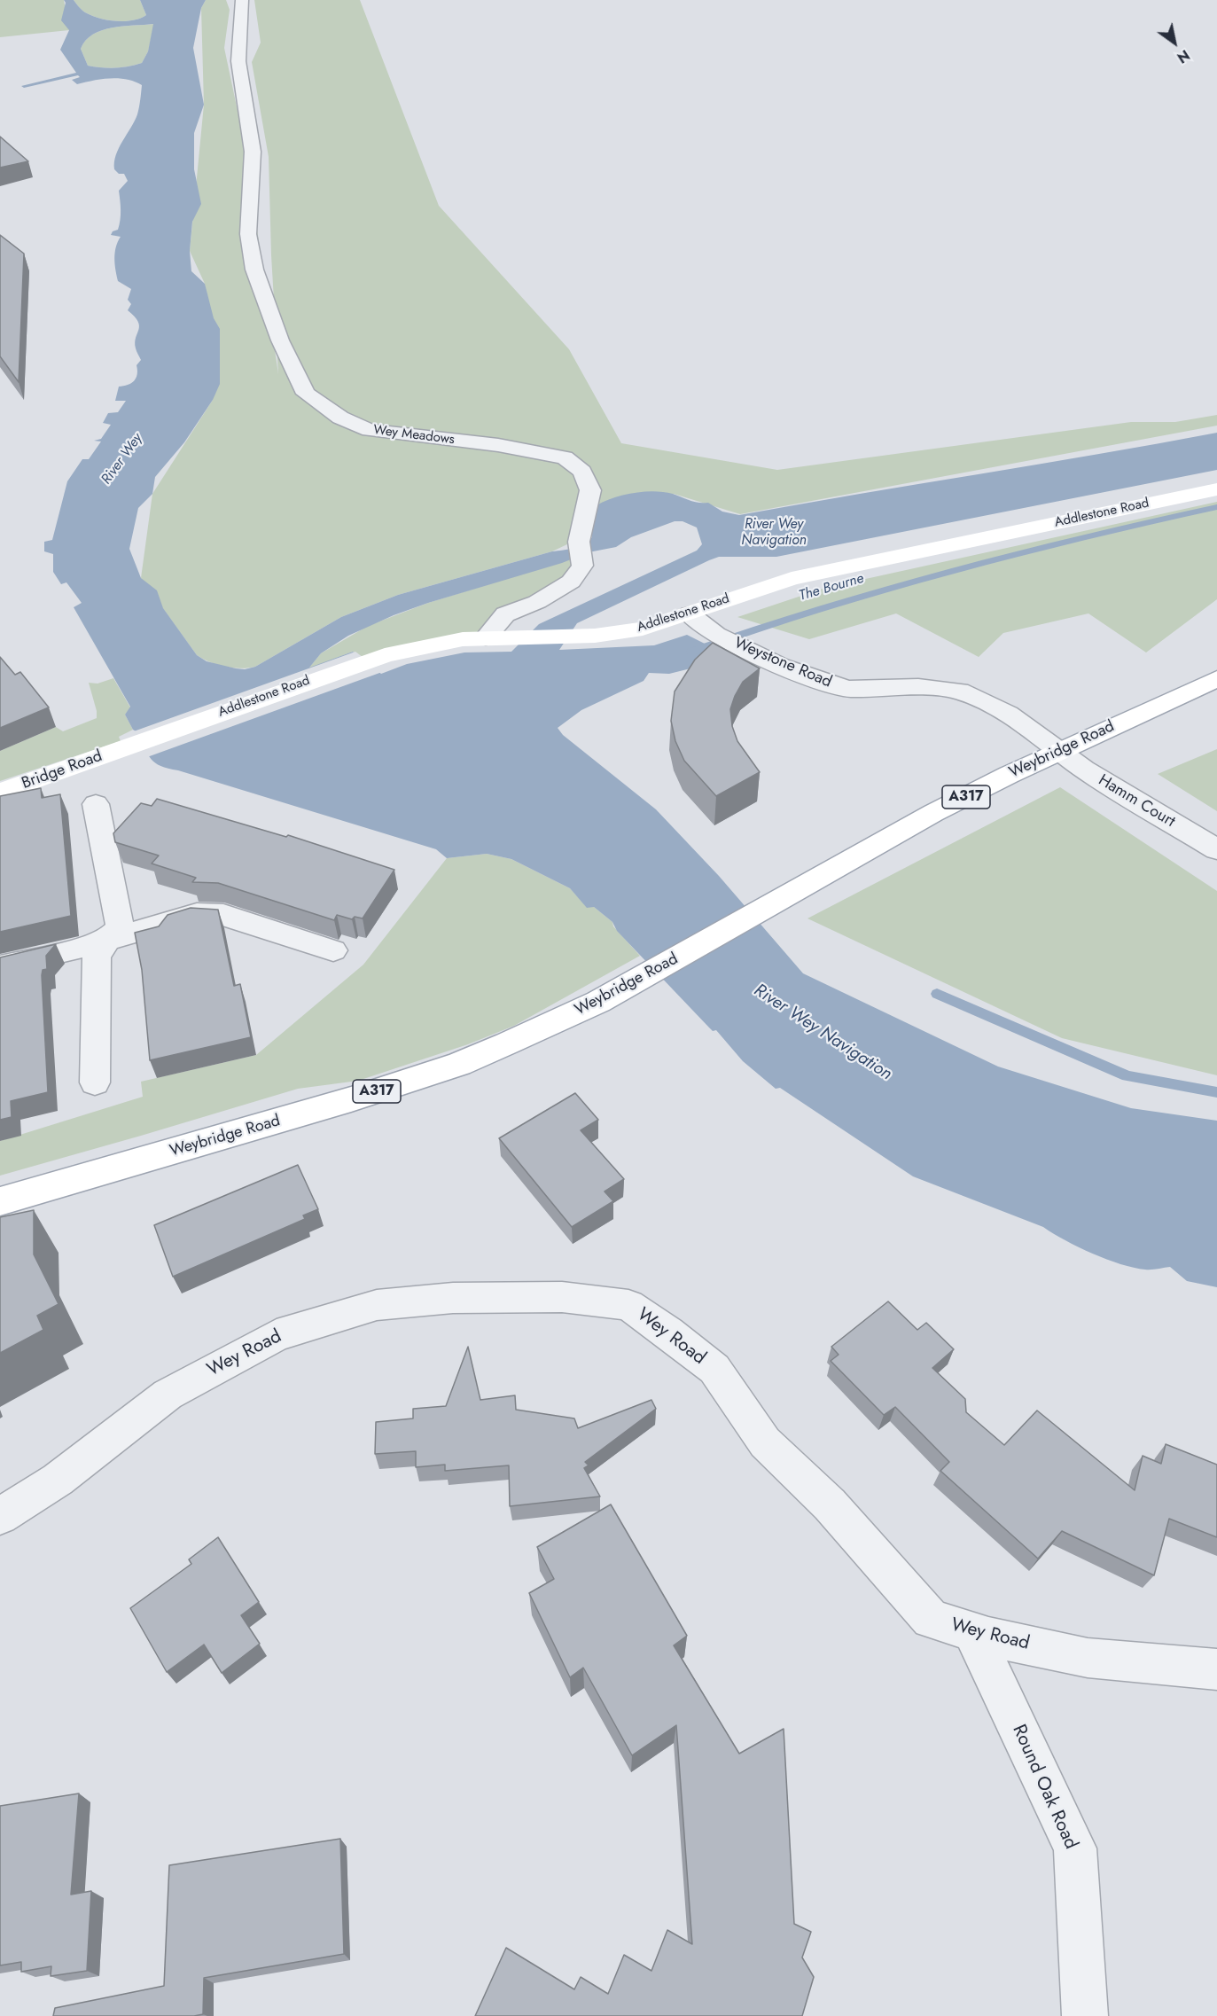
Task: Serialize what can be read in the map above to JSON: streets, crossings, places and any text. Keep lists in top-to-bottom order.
{
  "streets": {
    "street": [
      "Wey Meadows",
      "Addlestone Road",
      "Weystone Road",
      "Weybridge Road",
      "Bridge Road",
      "A317",
      "Hamm Court",
      "Wey Road",
      "Round Oak Road"
    ]
  },
  "crossings": [
    ["Wey Meadows", "Addlestone Road"],
    ["Addlestone Road", "Weystone Road"],
    ["Addlestone Road", "Bridge Road"],
    ["Weystone Road", "Weybridge Road"],
    ["Weystone Road", "Hamm Court"],
    ["Weybridge Road", "Hamm Court"],
    ["Wey Road", "Round Oak Road"]
  ],
  "water": ["River Wey", "River Wey Navigation", "The Bourne"],
  "north": "bottom right"
}
